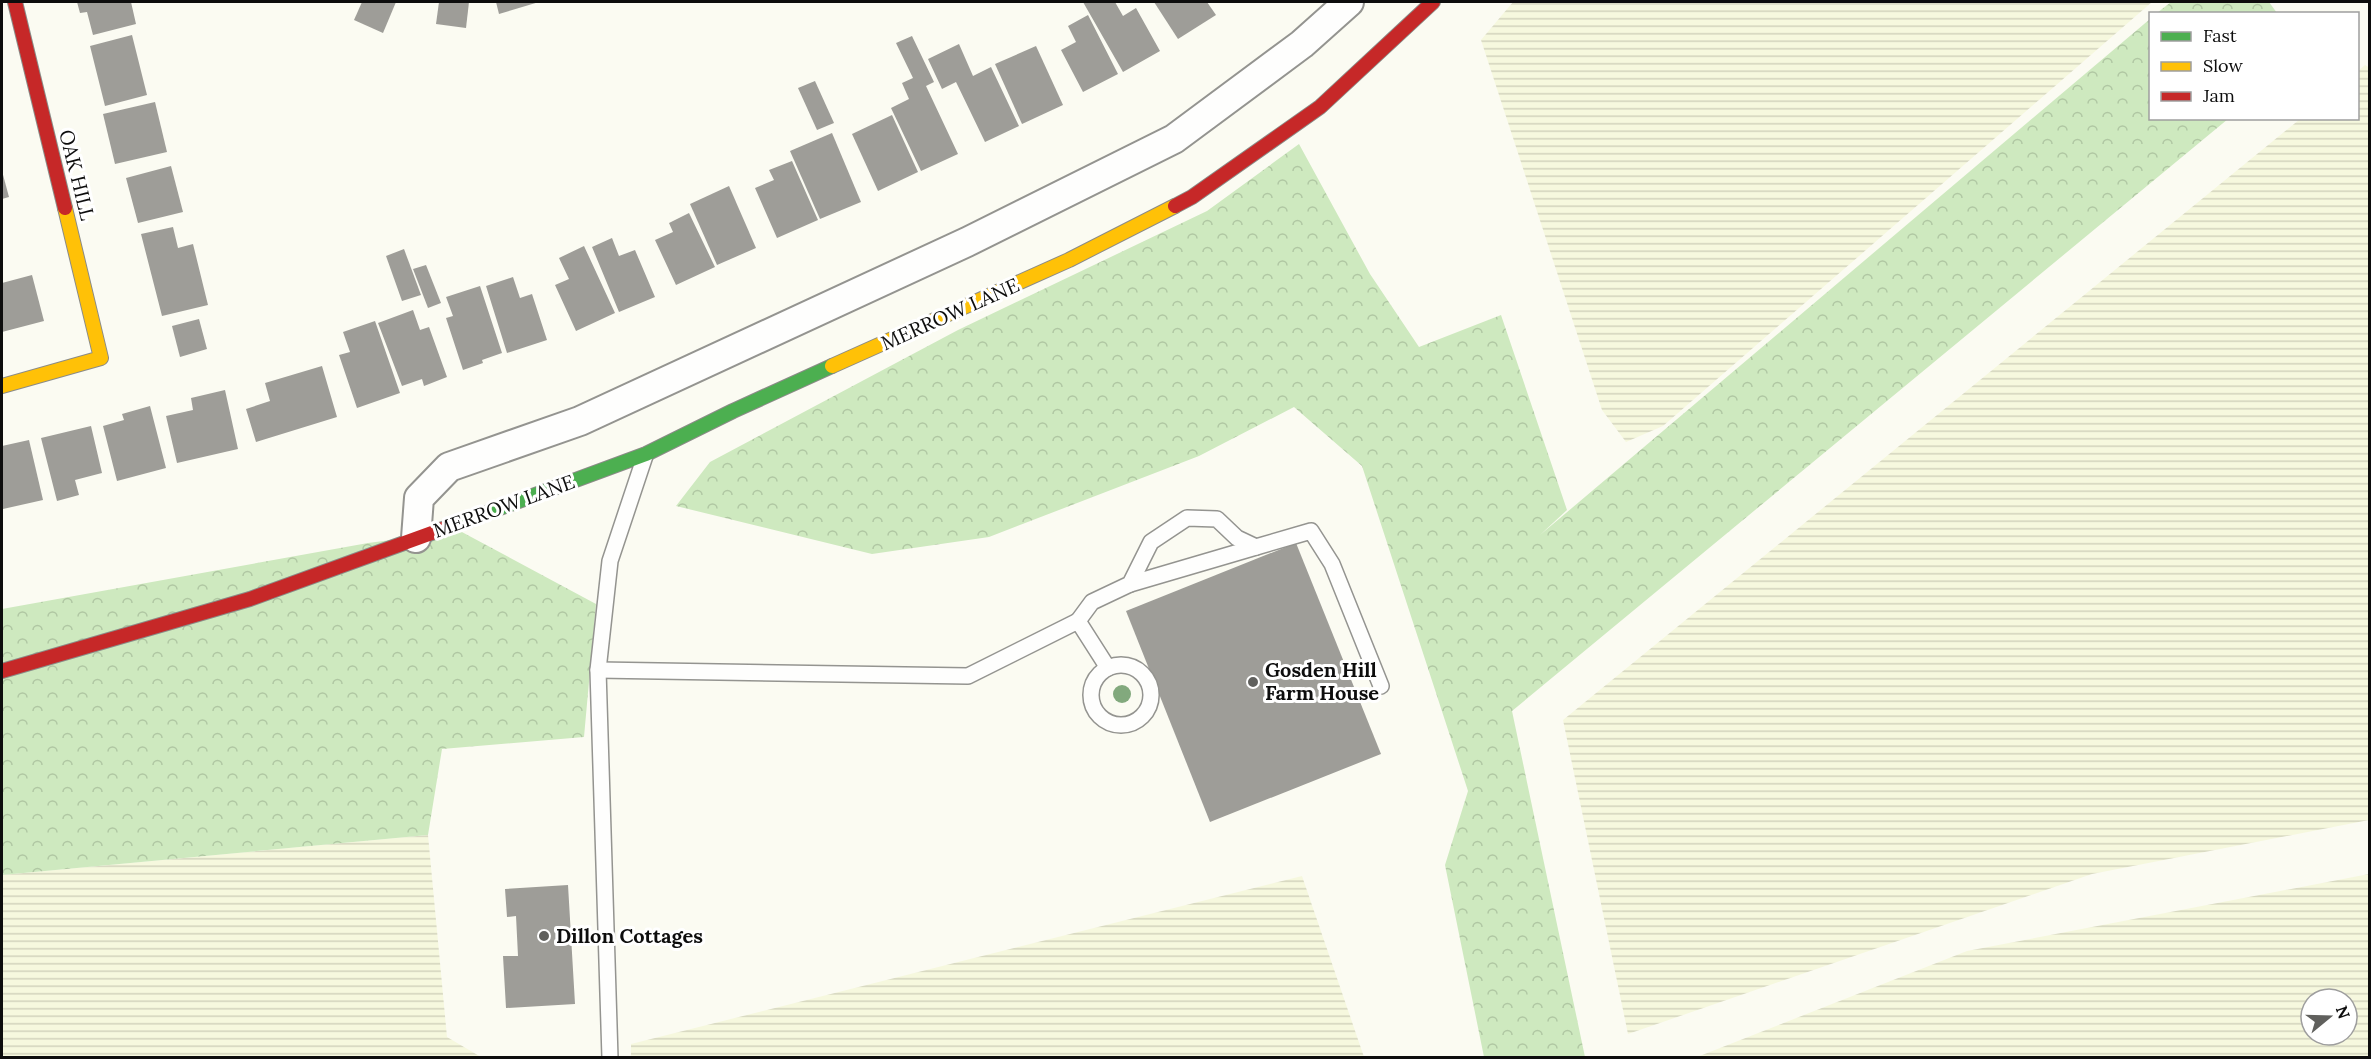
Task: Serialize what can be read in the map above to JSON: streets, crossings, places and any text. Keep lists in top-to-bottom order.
{
  "streets": {
    "street": ["OAK HILL", "MERROW LANE"]
  },
  "places": ["Gosden Hill Farm House", "Dillon Cottages"],
  "legend": ["Fast", "Slow", "Jam"],
  "north": "right"
}
